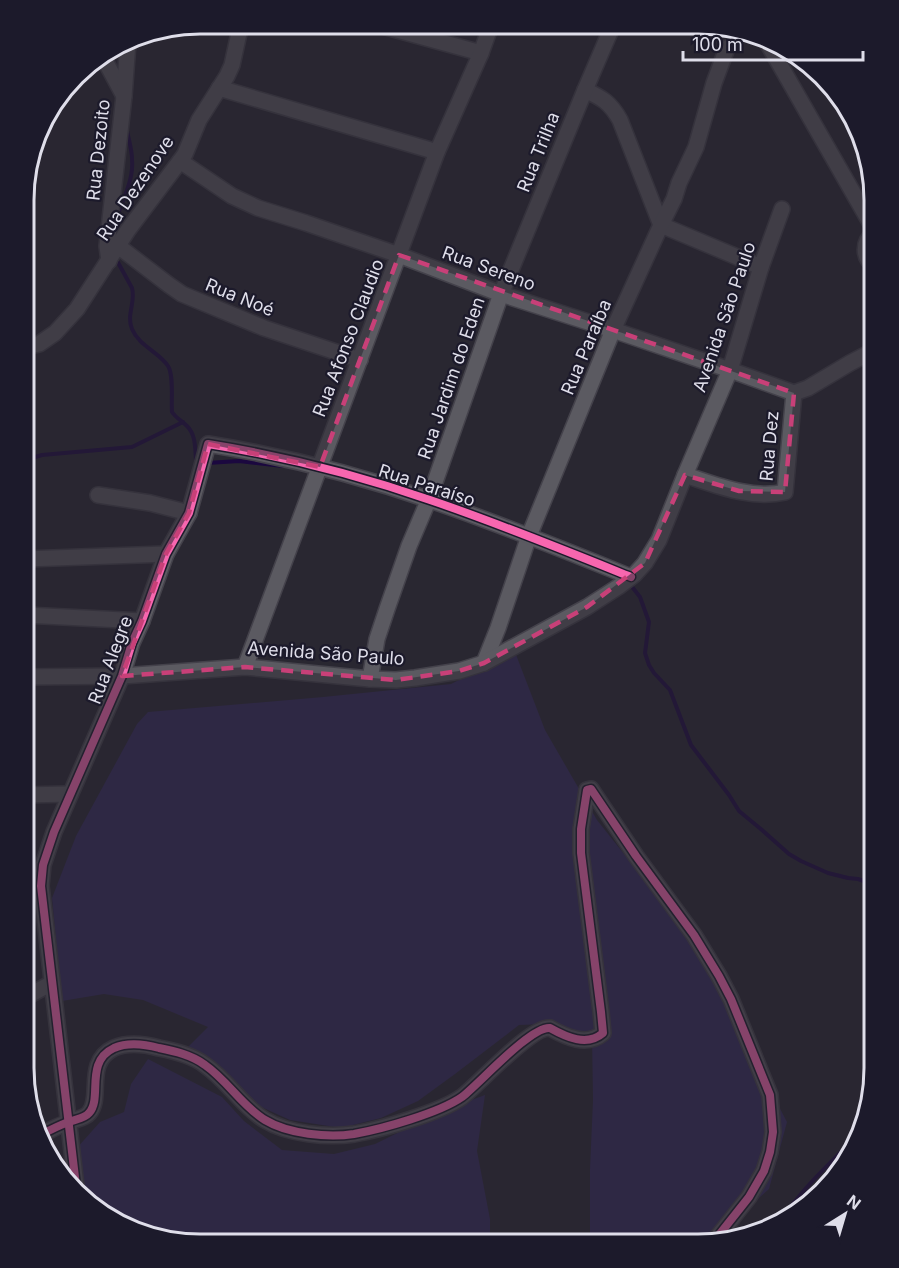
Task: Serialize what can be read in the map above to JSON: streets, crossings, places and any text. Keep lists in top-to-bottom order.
{
  "streets": {
    "street": [
      "Rua Dezoito",
      "Rua Trilha",
      "Rua Dezenove",
      "Rua Sereno",
      "Rua Noé",
      "Avenida São Paulo",
      "Rua Afonso Claudio",
      "Rua Paraíba",
      "Rua Jardim do Eden",
      "Rua Dez",
      "Rua Paraíso",
      "Rua Alegre"
    ]
  },
  "crossings": [
    ["Rua Dezoito", "Rua Dezenove"],
    ["Rua Trilha", "Rua Sereno"],
    ["Rua Trilha", "Rua Jardim do Eden"],
    ["Rua Dezenove", "Rua Sereno"],
    ["Rua Dezenove", "Rua Noé"],
    ["Rua Sereno", "Avenida São Paulo"],
    ["Rua Sereno", "Rua Afonso Claudio"],
    ["Rua Sereno", "Rua Paraíba"],
    ["Rua Sereno", "Rua Jardim do Eden"],
    ["Rua Sereno", "Rua Dez"],
    ["Rua Noé", "Rua Afonso Claudio"],
    ["Avenida São Paulo", "Rua Afonso Claudio"],
    ["Avenida São Paulo", "Rua Paraíba"],
    ["Avenida São Paulo", "Rua Jardim do Eden"],
    ["Avenida São Paulo", "Rua Dez"],
    ["Avenida São Paulo", "Rua Paraíso"],
    ["Avenida São Paulo", "Rua Alegre"],
    ["Rua Afonso Claudio", "Rua Paraíso"],
    ["Rua Paraíba", "Rua Paraíso"],
    ["Rua Jardim do Eden", "Rua Paraíso"],
    ["Rua Paraíso", "Rua Alegre"]
  ],
  "scale_bar": "100 m",
  "north": "top right"
}
